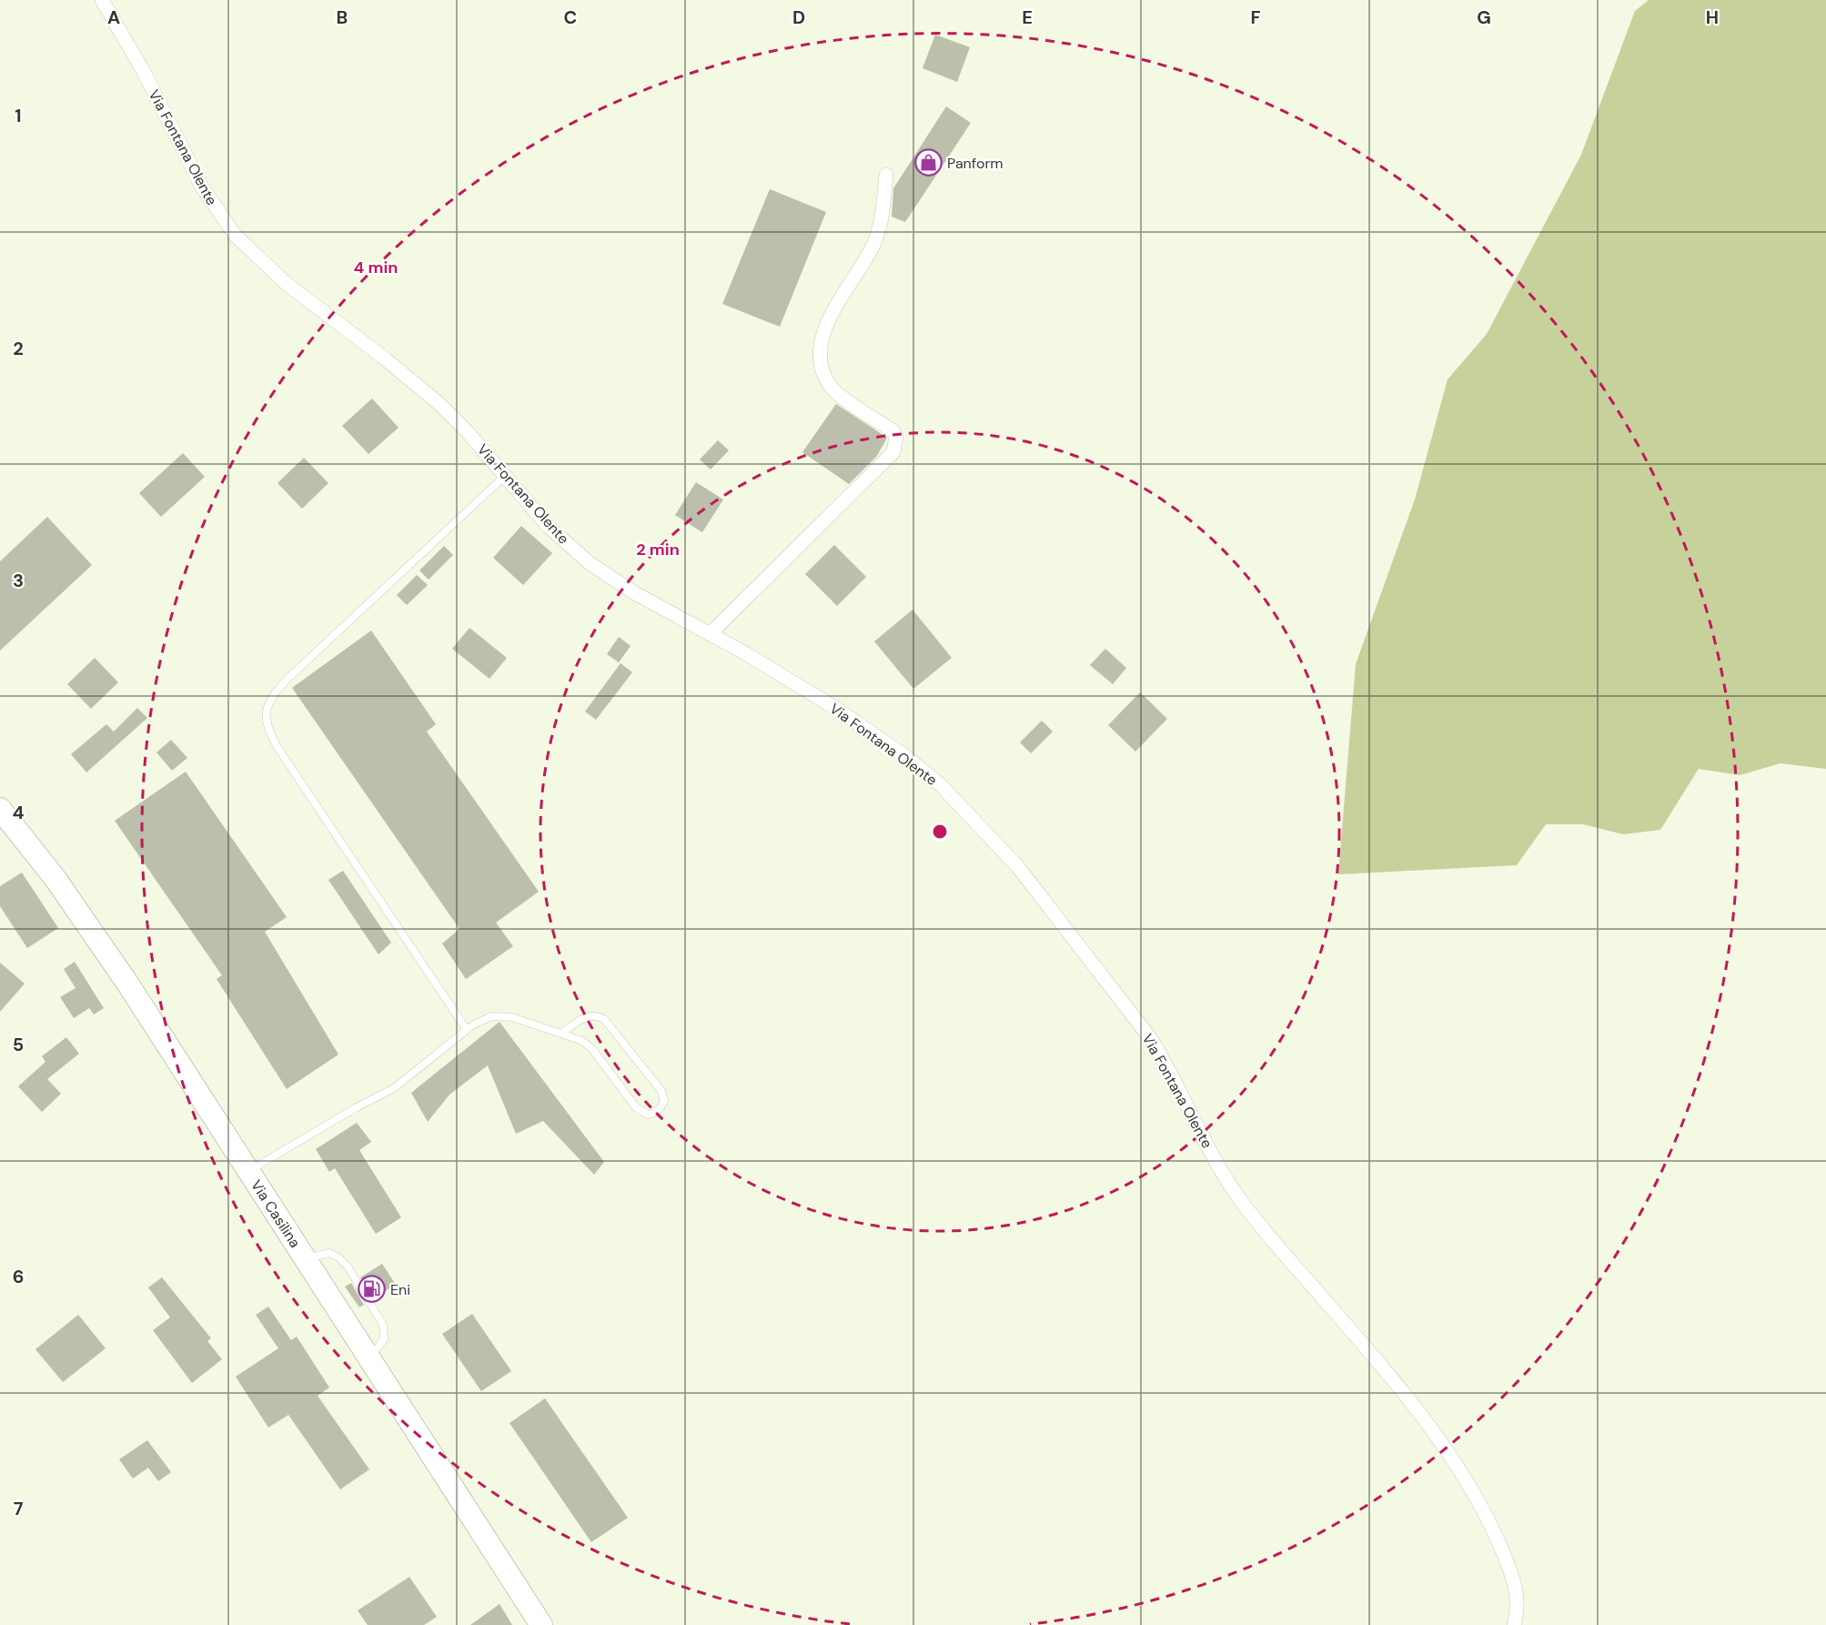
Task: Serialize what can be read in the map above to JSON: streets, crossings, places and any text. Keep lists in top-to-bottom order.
{
  "streets": {
    "main road": ["Via Casilina"],
    "street": ["Via Fontana Olente"]
  },
  "places": {
    "shop": ["Panform"],
    "fuel station": ["Eni"]
  },
  "grid": {
    "columns": [
      "A",
      "B",
      "C",
      "D",
      "E",
      "F",
      "G",
      "H"
    ],
    "rows": [
      "1",
      "2",
      "3",
      "4",
      "5",
      "6",
      "7"
    ]
  },
  "rings": ["4 min", "2 min"]
}
